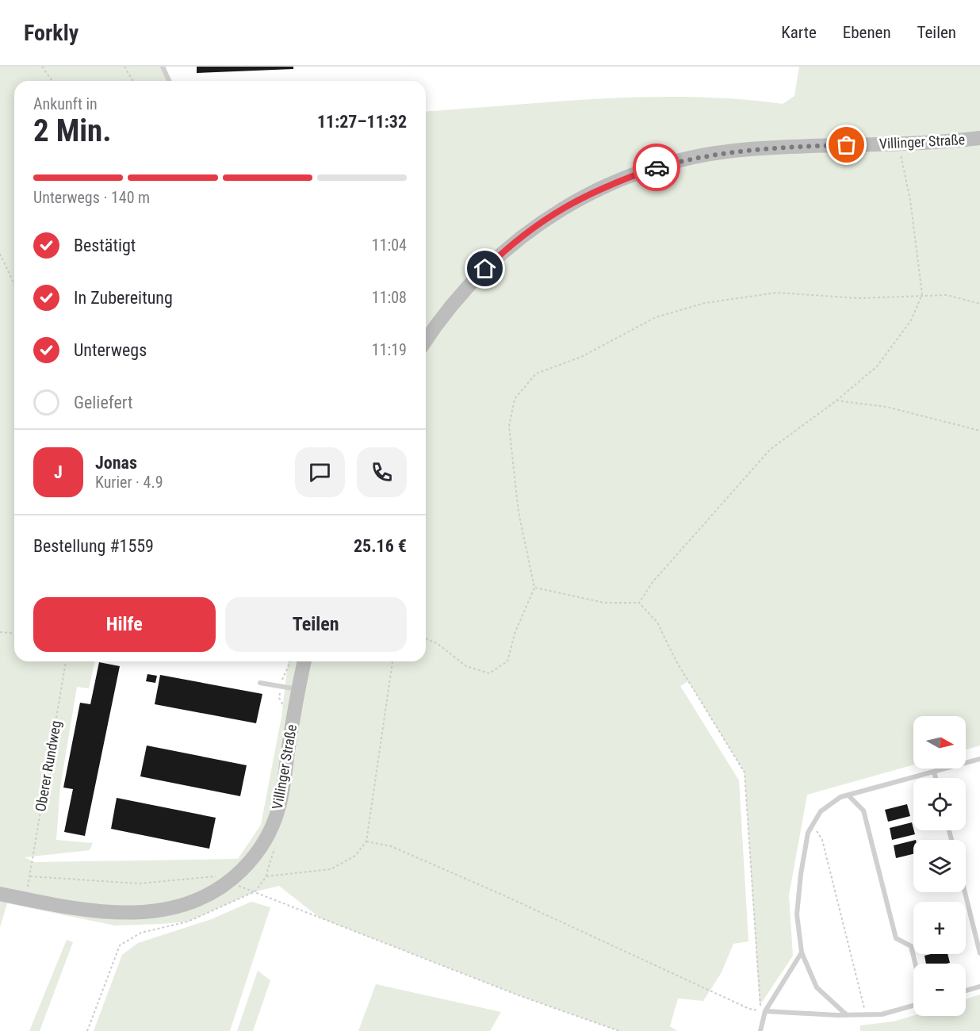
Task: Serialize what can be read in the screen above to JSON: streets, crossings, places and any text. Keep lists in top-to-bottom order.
{
  "streets": {
    "main road": ["Villinger Straße"],
    "path": ["Oberer Rundweg"]
  },
  "crossings": [
    ["Villinger Straße", "Oberer Rundweg"]
  ],
  "north": "right",
  "page": {
    "header": "Forkly",
    "nav": ["Karte", "Ebenen", "Teilen"],
    "heading": ["2 Min.", "Ankunft in", "11:27–11:32"],
    "panel": [
      "Jonas",
      "Kurier · 4.9",
      "Bestellung #1559",
      "25.16 €"
    ],
    "bar": "Unterwegs · 140 m",
    "list": [
      ["Bestätigt", "11:04"],
      ["In Zubereitung", "11:08"],
      ["Unterwegs", "11:19"],
      "Geliefert"
    ],
    "round": "J",
    "buttons": ["Hilfe", "Teilen"],
    "map_buttons": ["+", "−"]
  }
}
